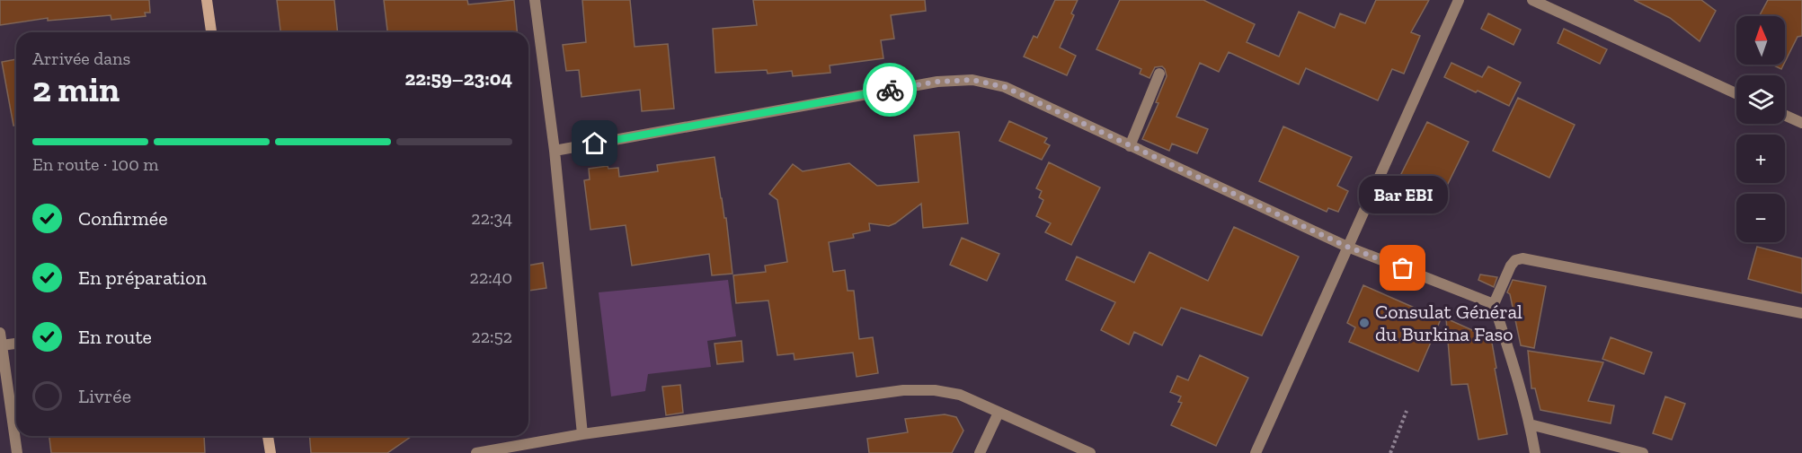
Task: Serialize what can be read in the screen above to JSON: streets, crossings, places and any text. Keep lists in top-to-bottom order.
{
  "places": ["Bar EBI", "Consulat Général du Burkina Faso"],
  "north": "top",
  "page": {
    "map_buttons": ["+", "−"],
    "heading": ["2 min", "Arrivée dans", "22:59–23:04"],
    "bar": "En route · 100 m",
    "bubble": "Bar EBI",
    "list": [
      ["Confirmée", "22:34"],
      ["En préparation", "22:40"],
      ["En route", "22:52"],
      "Livrée"
    ]
  }
}
